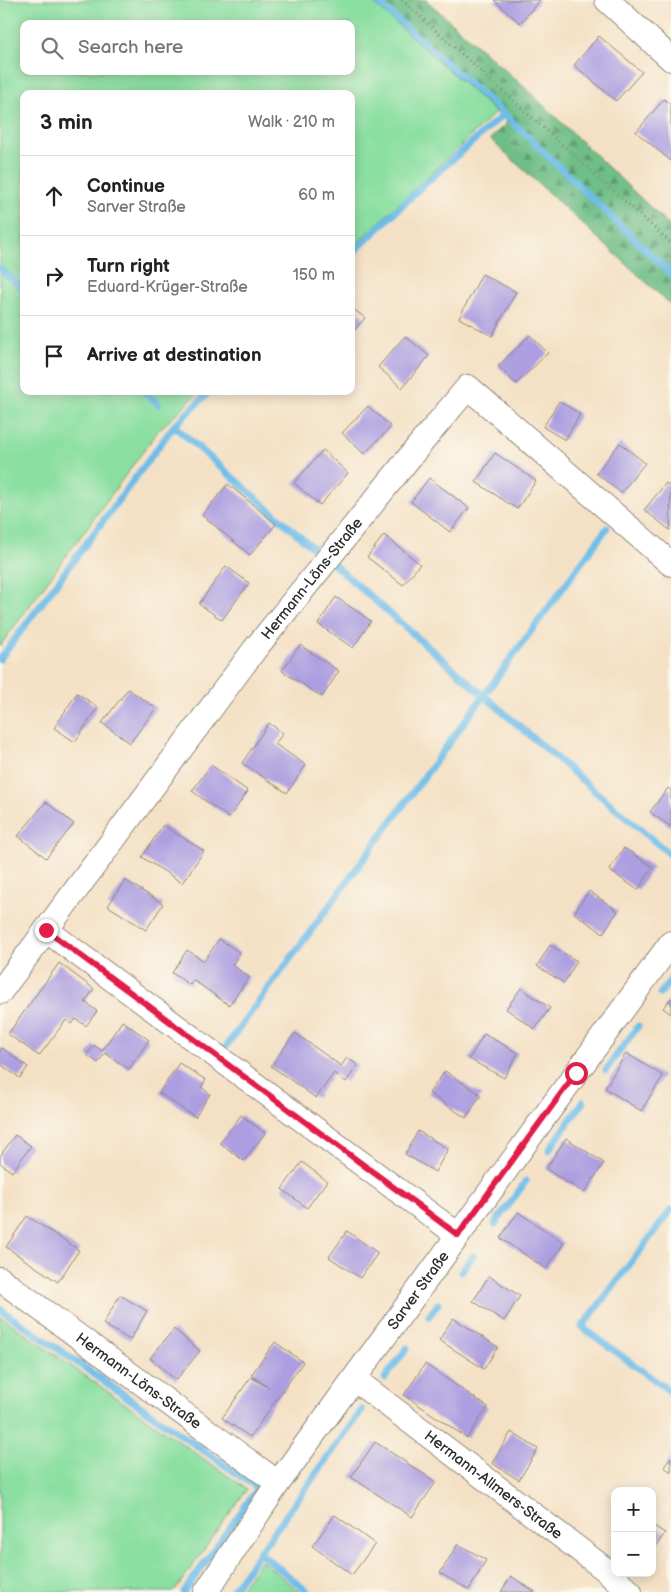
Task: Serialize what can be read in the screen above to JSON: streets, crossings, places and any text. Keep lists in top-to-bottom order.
{
  "streets": {
    "street": ["Hermann-Löns-Straße", "Sarver Straße", "Hermann-Allmers-Straße"]
  },
  "crossings": [
    ["Hermann-Löns-Straße", "Sarver Straße"],
    ["Sarver Straße", "Hermann-Allmers-Straße"]
  ],
  "page": {
    "search": "Search here",
    "heading": ["3 min", "Walk · 210 m"],
    "list": [
      ["Continue", "Sarver Straße", "60 m"],
      ["Turn right", "Eduard-Krüger-Straße", "150 m"],
      "Arrive at destination"
    ],
    "map_buttons": ["+", "−"]
  }
}
